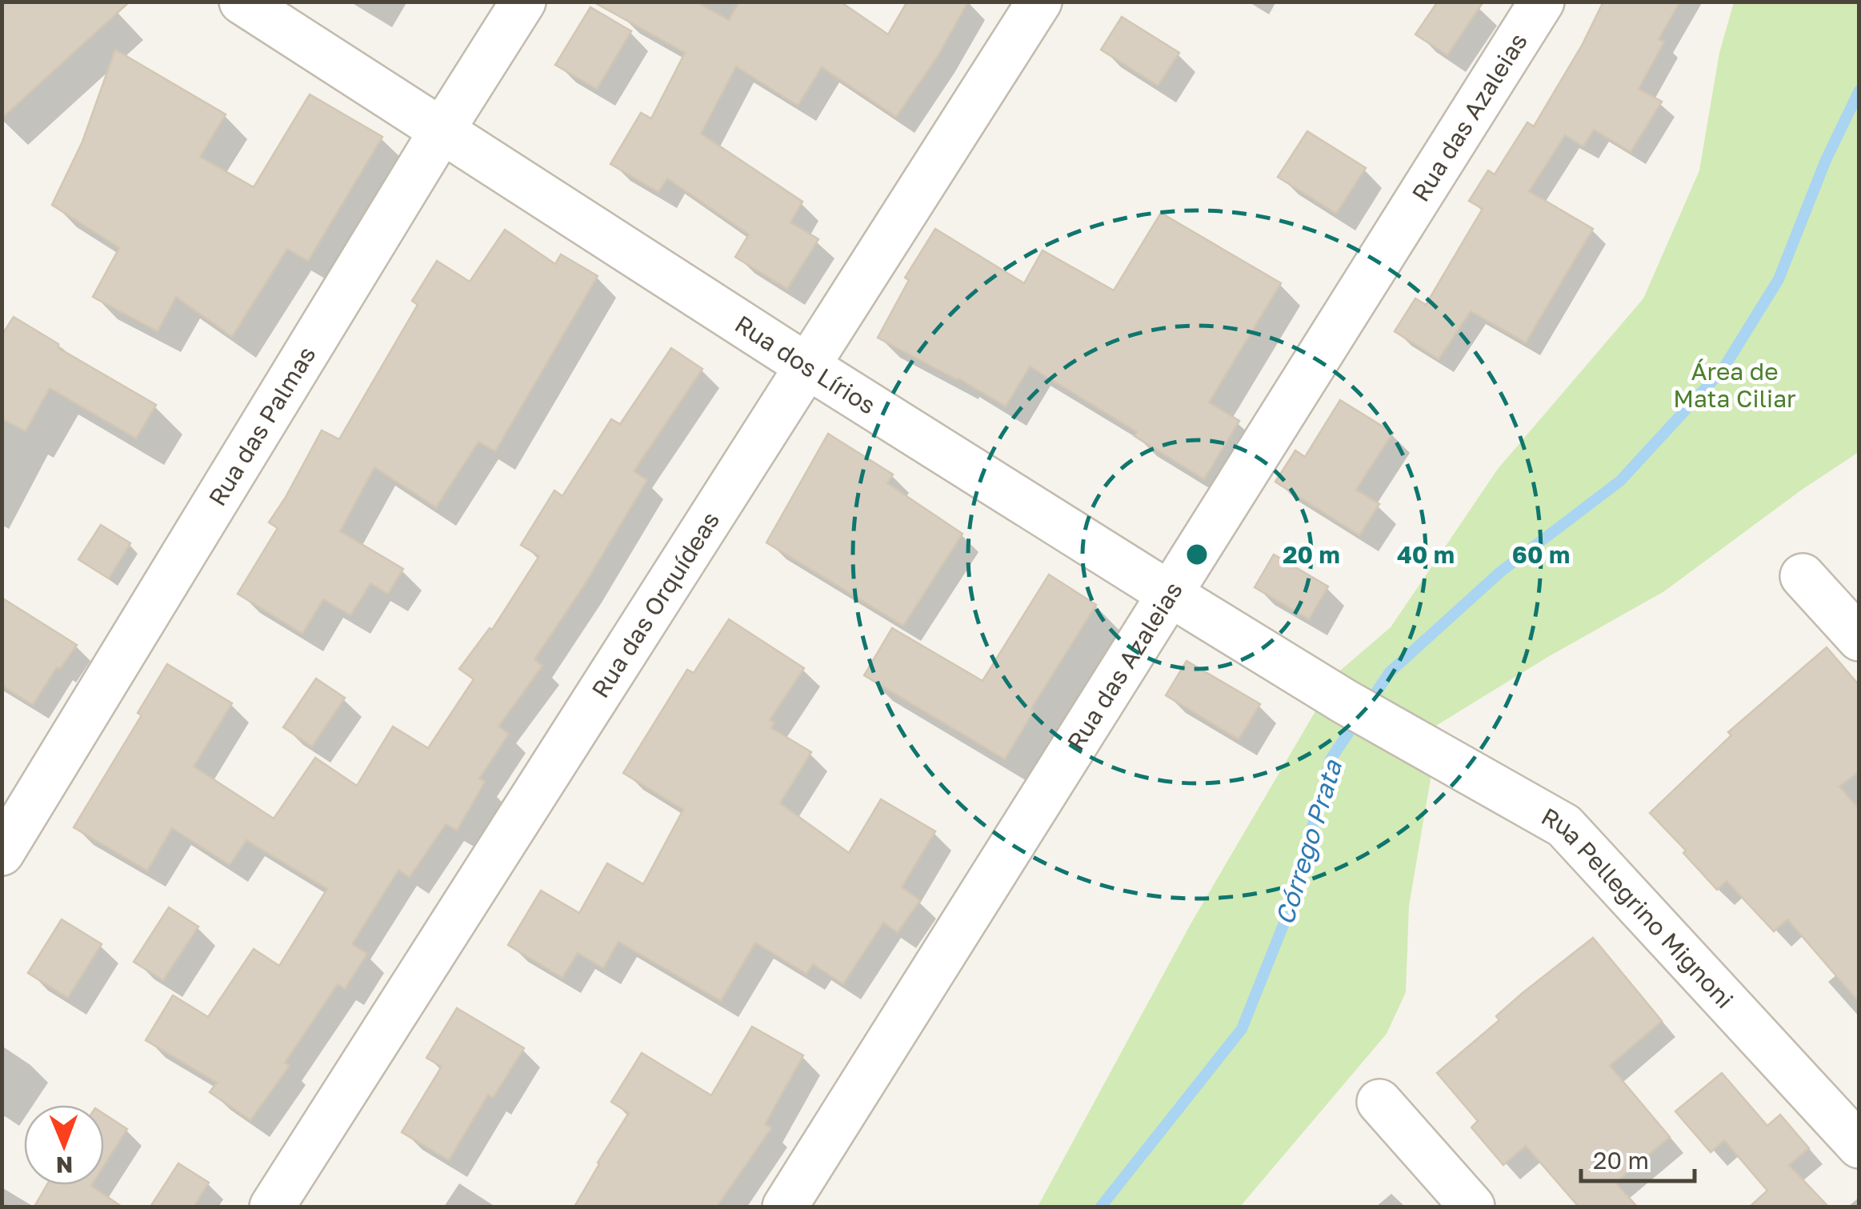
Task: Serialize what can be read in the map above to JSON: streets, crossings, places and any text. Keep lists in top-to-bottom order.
{
  "streets": {
    "street": [
      "Rua das Azaleias",
      "Rua dos Lírios",
      "Rua das Palmas",
      "Rua das Orquídeas",
      "Rua Pellegrino Mignoni"
    ]
  },
  "crossings": [
    ["Rua das Azaleias", "Rua dos Lírios"],
    ["Rua dos Lírios", "Rua das Palmas"],
    ["Rua dos Lírios", "Rua das Orquídeas"],
    ["Rua dos Lírios", "Rua Pellegrino Mignoni"]
  ],
  "water": ["Córrego Prata"],
  "parks": ["Área de Mata Ciliar"],
  "scale_bar": "20 m",
  "north": "bottom",
  "rings": ["20 m", "40 m", "60 m"]
}
